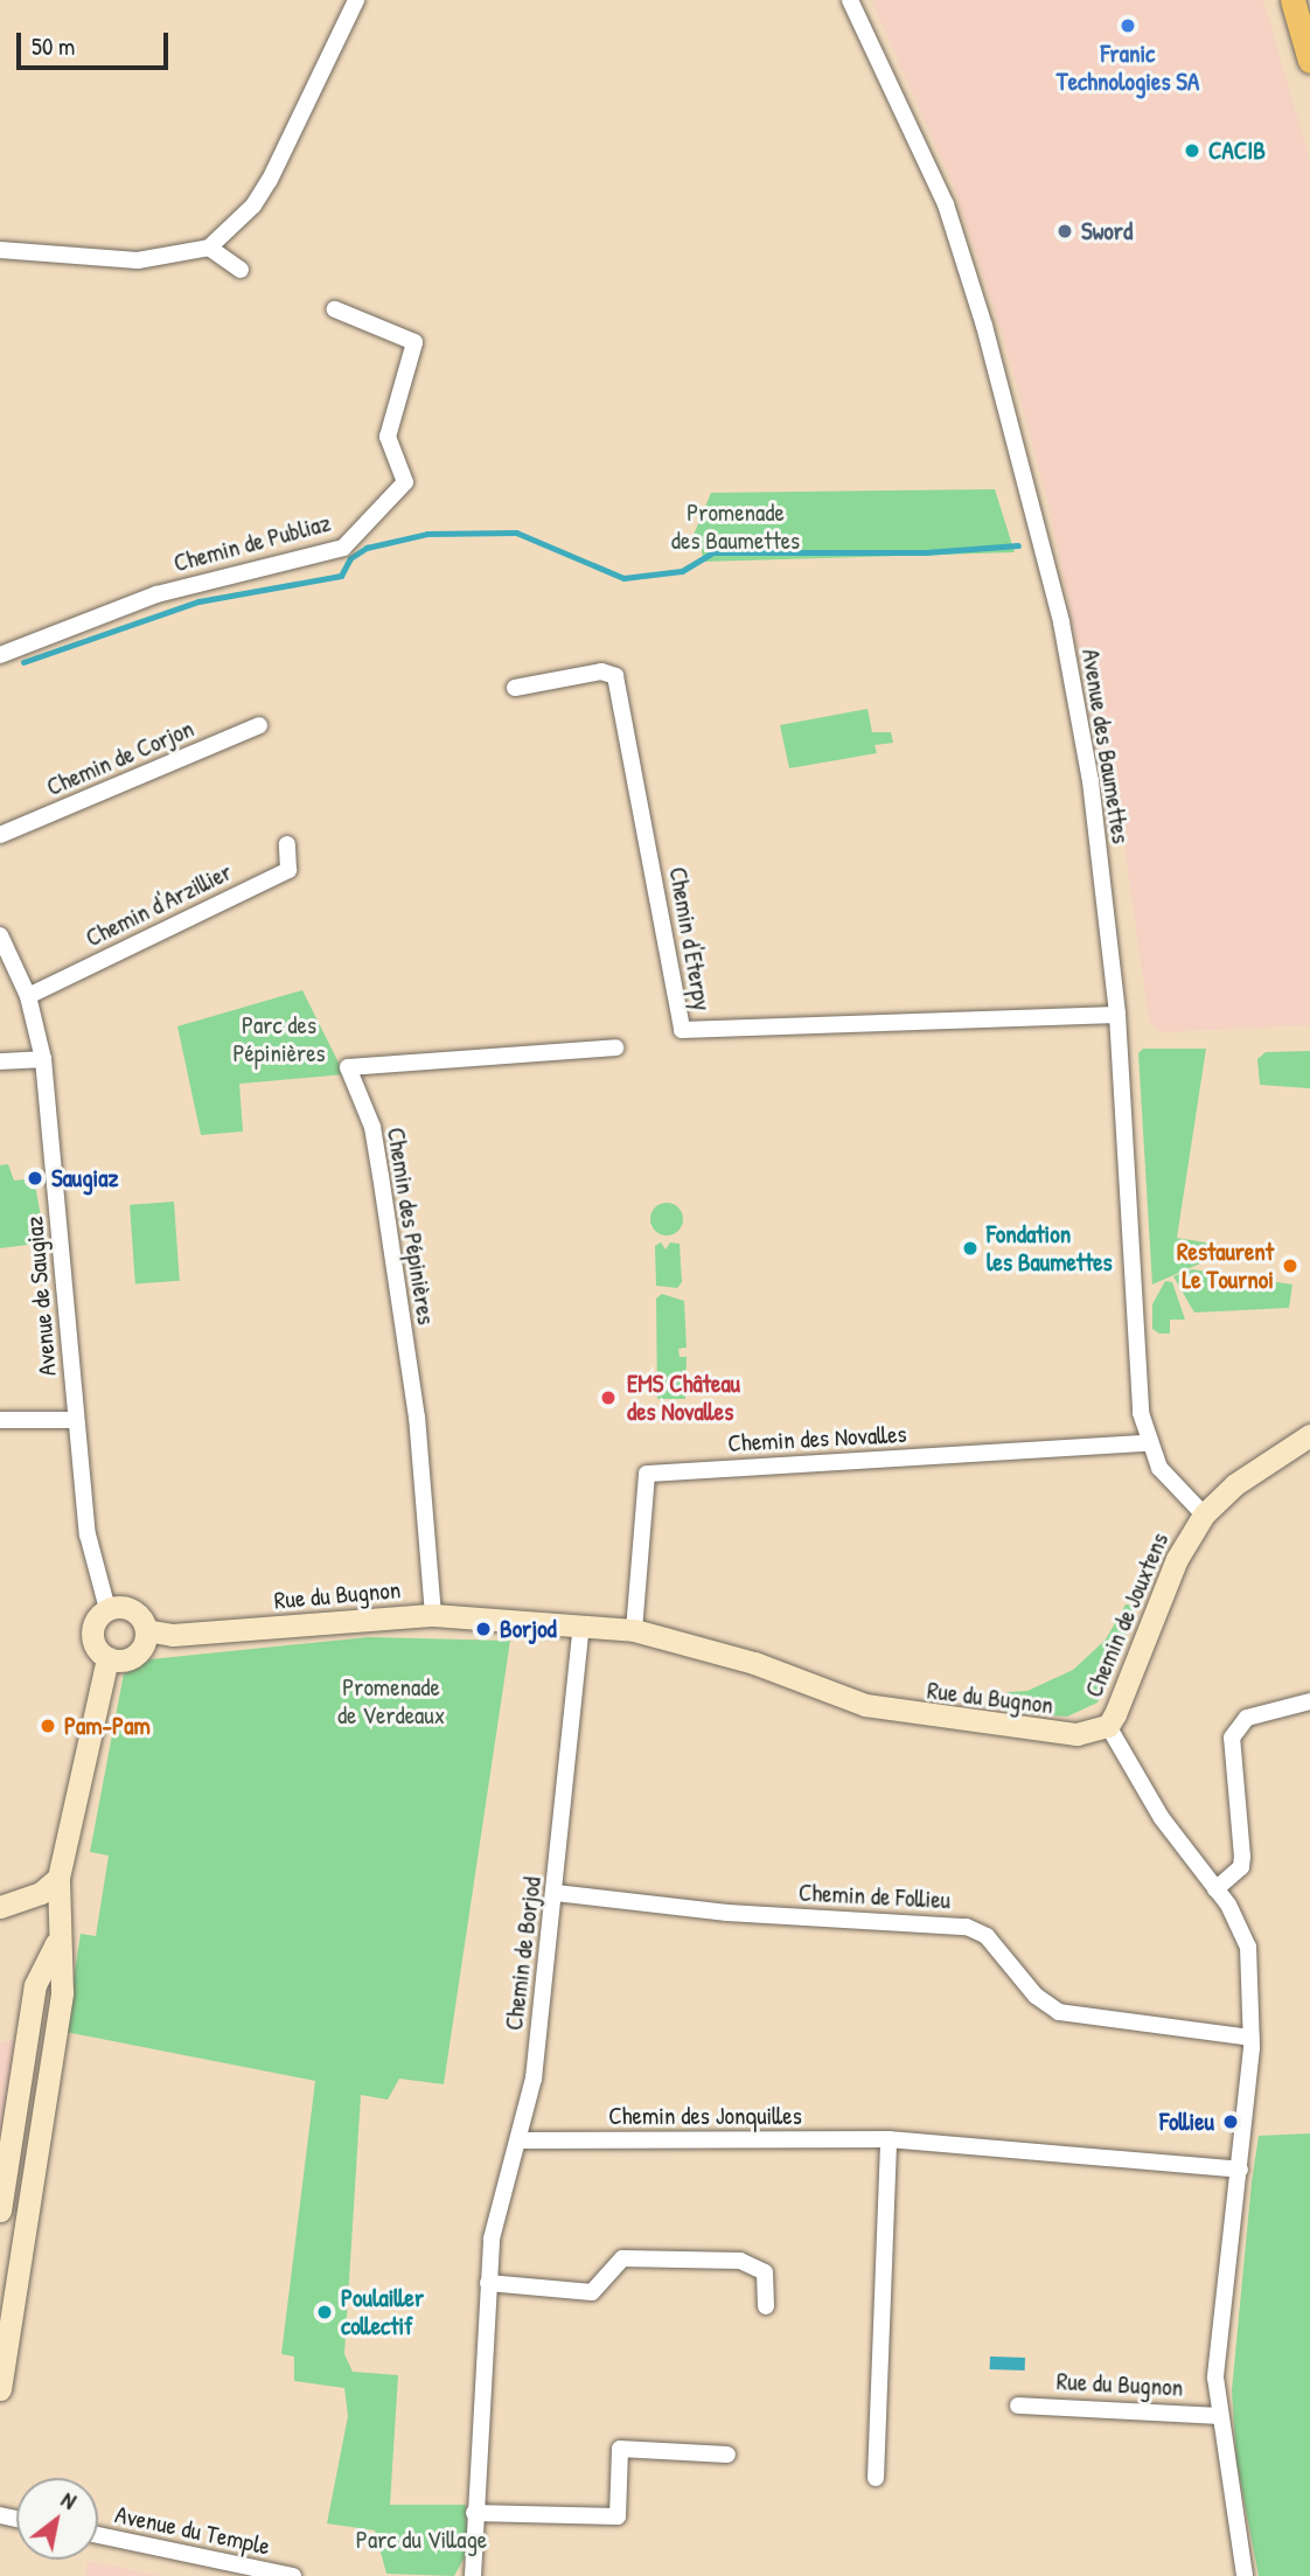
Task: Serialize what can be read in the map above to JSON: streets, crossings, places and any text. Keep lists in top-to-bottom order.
{
  "streets": {
    "street": [
      "Chemin de Publiaz",
      "Avenue des Baumettes",
      "Chemin de Corjon",
      "Chemin d'Arzillier",
      "Chemin d'Eterpy",
      "Chemin des Pépinières",
      "Avenue de Saugiaz",
      "Chemin des Novalles",
      "Rue du Bugnon",
      "Chemin de Jouxtens",
      "Chemin de Follieu",
      "Chemin de Borjod",
      "Chemin des Jonquilles",
      "Avenue du Temple"
    ]
  },
  "crossings": [
    ["Avenue des Baumettes", "Chemin d'Eterpy"],
    ["Avenue des Baumettes", "Chemin des Novalles"],
    ["Avenue des Baumettes", "Chemin de Jouxtens"],
    ["Chemin d'Arzillier", "Avenue de Saugiaz"],
    ["Chemin des Pépinières", "Rue du Bugnon"],
    ["Avenue de Saugiaz", "Rue du Bugnon"],
    ["Chemin des Novalles", "Rue du Bugnon"],
    ["Rue du Bugnon", "Chemin de Jouxtens"],
    ["Rue du Bugnon", "Chemin de Follieu"],
    ["Rue du Bugnon", "Chemin de Borjod"],
    ["Rue du Bugnon", "Chemin des Jonquilles"],
    ["Chemin de Follieu", "Chemin de Borjod"],
    ["Chemin de Borjod", "Chemin des Jonquilles"]
  ],
  "parks": [
    "Promenade des Baumettes",
    "Parc des Pépinières",
    "Promenade de Verdeaux",
    "Parc du Village"
  ],
  "places": [
    "Franic Technologies SA",
    "CACIB",
    "Sword",
    "Saugiaz",
    "Fondation les Baumettes",
    "Restaurent Le Tournoi",
    "EMS Château des Novalles",
    "Borjod",
    "Pam-Pam",
    "Follieu",
    "Poulailler collectif"
  ],
  "scale_bar": "50 m",
  "north": "top right"
}
